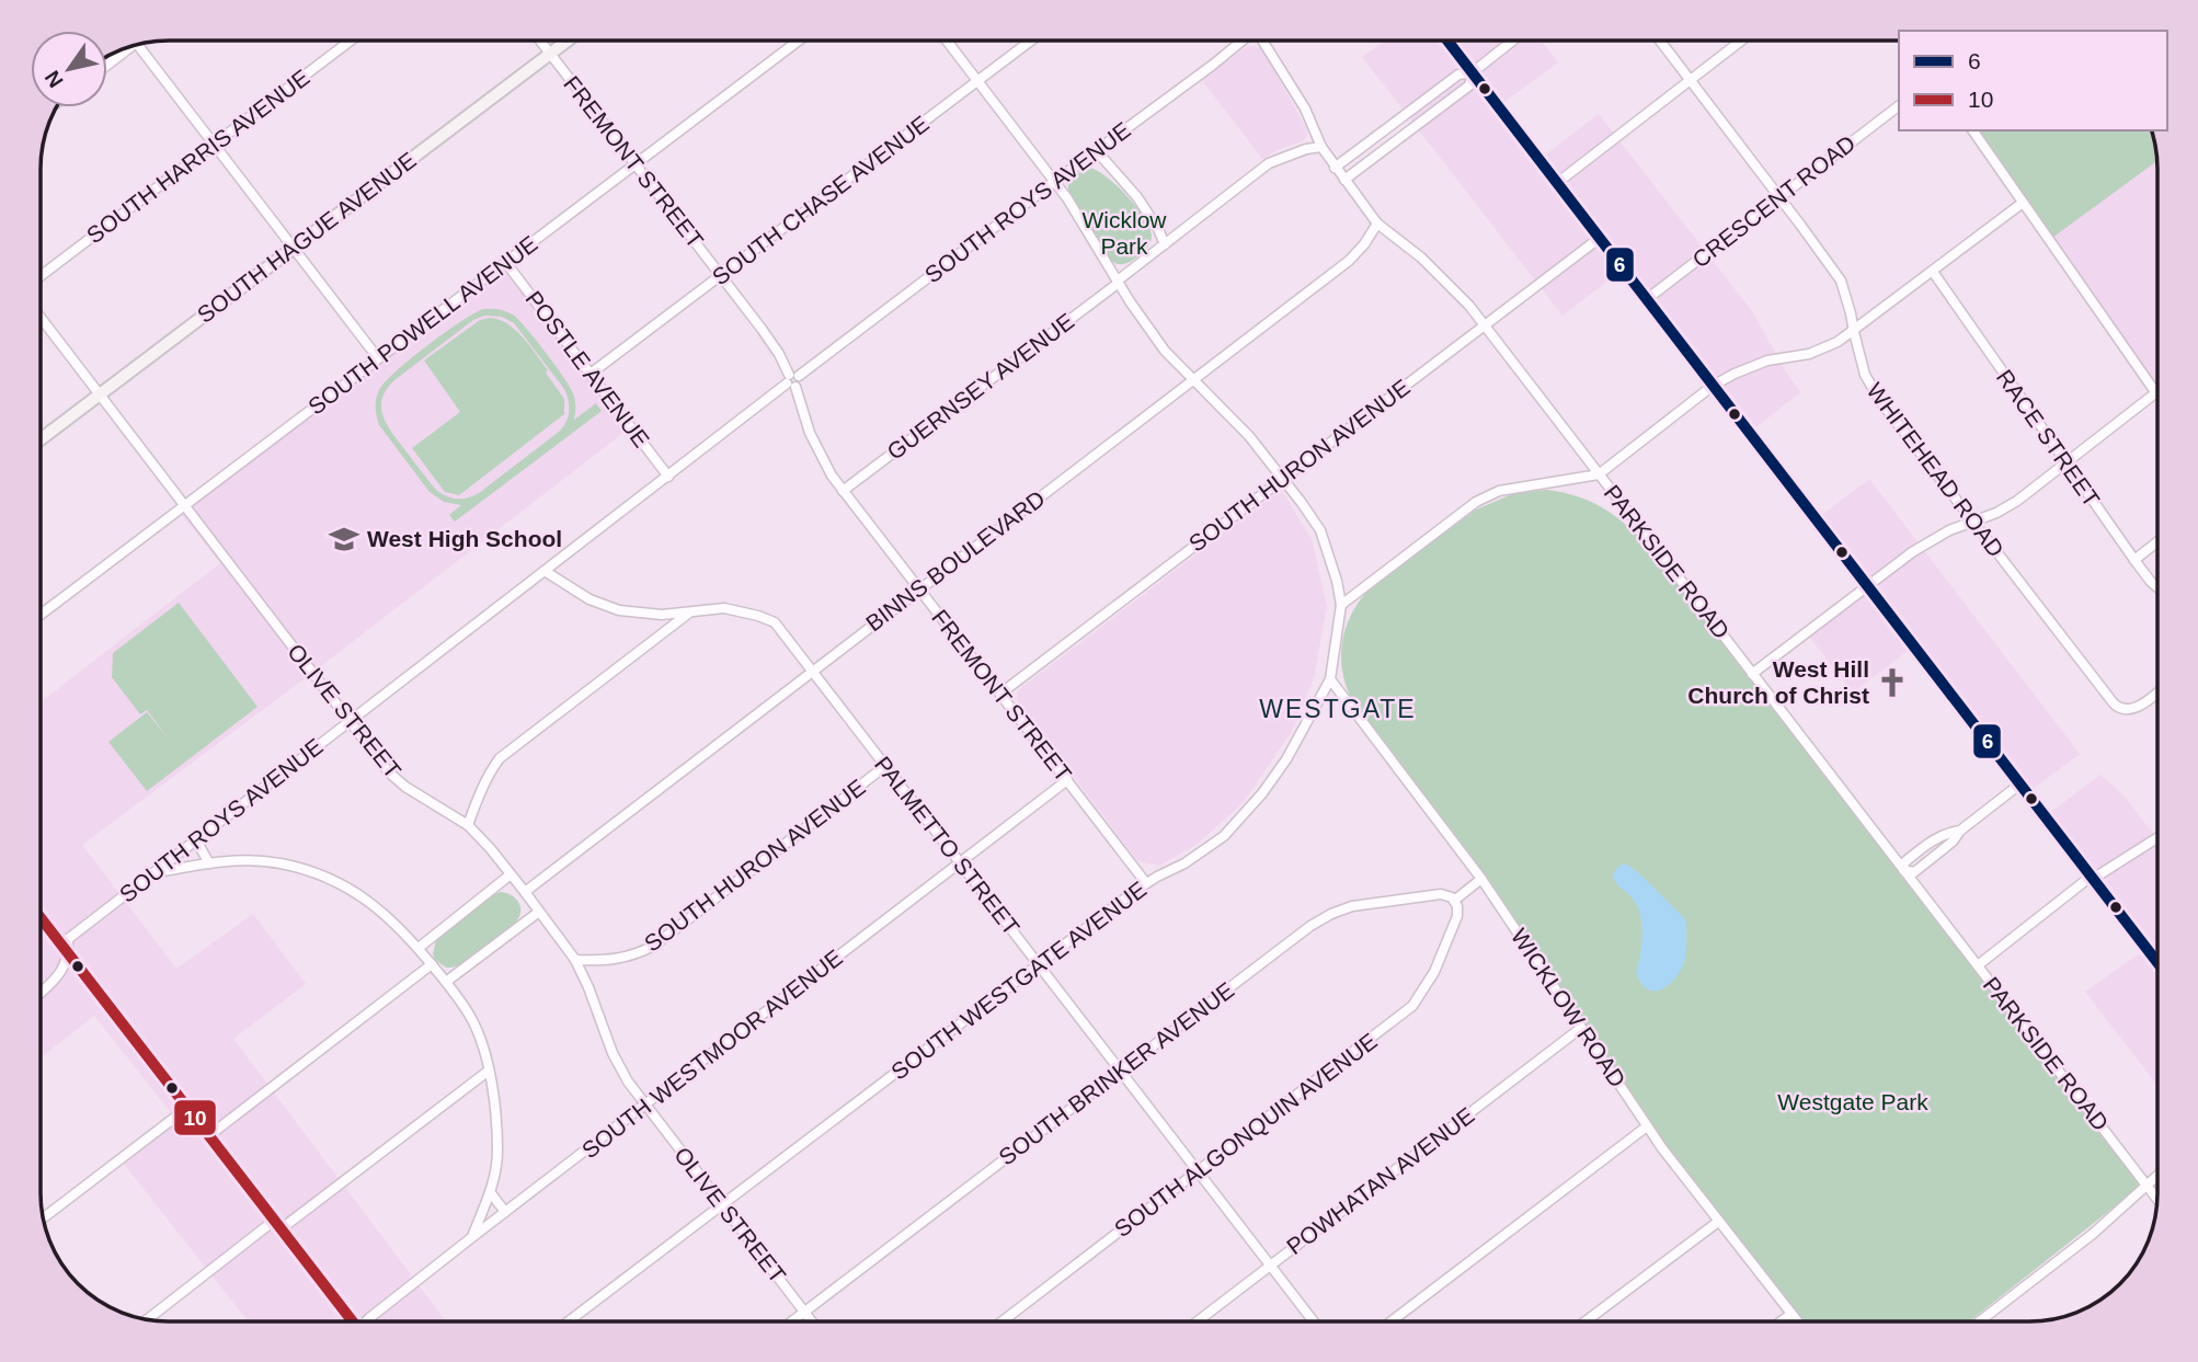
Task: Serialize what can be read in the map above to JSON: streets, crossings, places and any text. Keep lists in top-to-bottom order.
{
  "streets": {
    "main road": ["SOUTH HAGUE AVENUE"],
    "street": [
      "SOUTH HARRIS AVENUE",
      "FREMONT STREET",
      "SOUTH CHASE AVENUE",
      "CRESCENT ROAD",
      "SOUTH ROYS AVENUE",
      "SOUTH POWELL AVENUE",
      "POSTLE AVENUE",
      "GUERNSEY AVENUE",
      "RACE STREET",
      "SOUTH HURON AVENUE",
      "WHITEHEAD ROAD",
      "BINNS BOULEVARD",
      "PARKSIDE ROAD",
      "OLIVE STREET",
      "PALMETTO STREET",
      "SOUTH WESTGATE AVENUE",
      "WICKLOW ROAD",
      "SOUTH WESTMOOR AVENUE",
      "SOUTH BRINKER AVENUE",
      "SOUTH ALGONQUIN AVENUE",
      "POWHATAN AVENUE"
    ]
  },
  "crossings": [
    ["FREMONT STREET", "SOUTH CHASE AVENUE"],
    ["FREMONT STREET", "SOUTH ROYS AVENUE"],
    ["FREMONT STREET", "SOUTH HAGUE AVENUE"],
    ["FREMONT STREET", "SOUTH POWELL AVENUE"],
    ["FREMONT STREET", "GUERNSEY AVENUE"],
    ["FREMONT STREET", "SOUTH HURON AVENUE"],
    ["FREMONT STREET", "BINNS BOULEVARD"],
    ["FREMONT STREET", "SOUTH WESTGATE AVENUE"],
    ["FREMONT STREET", "SOUTH WESTMOOR AVENUE"],
    ["SOUTH CHASE AVENUE", "POSTLE AVENUE"],
    ["CRESCENT ROAD", "WHITEHEAD ROAD"],
    ["SOUTH ROYS AVENUE", "POSTLE AVENUE"],
    ["SOUTH ROYS AVENUE", "OLIVE STREET"],
    ["SOUTH ROYS AVENUE", "PALMETTO STREET"],
    ["SOUTH HAGUE AVENUE", "OLIVE STREET"],
    ["SOUTH POWELL AVENUE", "POSTLE AVENUE"],
    ["SOUTH POWELL AVENUE", "OLIVE STREET"],
    ["GUERNSEY AVENUE", "PARKSIDE ROAD"],
    ["SOUTH HURON AVENUE", "PARKSIDE ROAD"],
    ["SOUTH HURON AVENUE", "OLIVE STREET"],
    ["SOUTH HURON AVENUE", "PALMETTO STREET"],
    ["BINNS BOULEVARD", "PARKSIDE ROAD"],
    ["BINNS BOULEVARD", "OLIVE STREET"],
    ["BINNS BOULEVARD", "PALMETTO STREET"],
    ["OLIVE STREET", "SOUTH WESTGATE AVENUE"],
    ["OLIVE STREET", "SOUTH WESTMOOR AVENUE"],
    ["OLIVE STREET", "SOUTH BRINKER AVENUE"],
    ["PALMETTO STREET", "SOUTH WESTGATE AVENUE"],
    ["PALMETTO STREET", "SOUTH WESTMOOR AVENUE"],
    ["PALMETTO STREET", "SOUTH BRINKER AVENUE"],
    ["PALMETTO STREET", "SOUTH ALGONQUIN AVENUE"],
    ["PALMETTO STREET", "POWHATAN AVENUE"],
    ["SOUTH WESTGATE AVENUE", "WICKLOW ROAD"],
    ["WICKLOW ROAD", "POWHATAN AVENUE"],
    ["SOUTH BRINKER AVENUE", "SOUTH ALGONQUIN AVENUE"]
  ],
  "districts": ["WESTGATE"],
  "parks": ["Wicklow Park", "Westgate Park"],
  "places": {
    "school or university": ["West High School"],
    "church": ["West Hill Church of Christ"]
  },
  "lines": ["transit line 6", "transit line 10"],
  "legend": ["6", "10"],
  "north": "bottom left"
}
